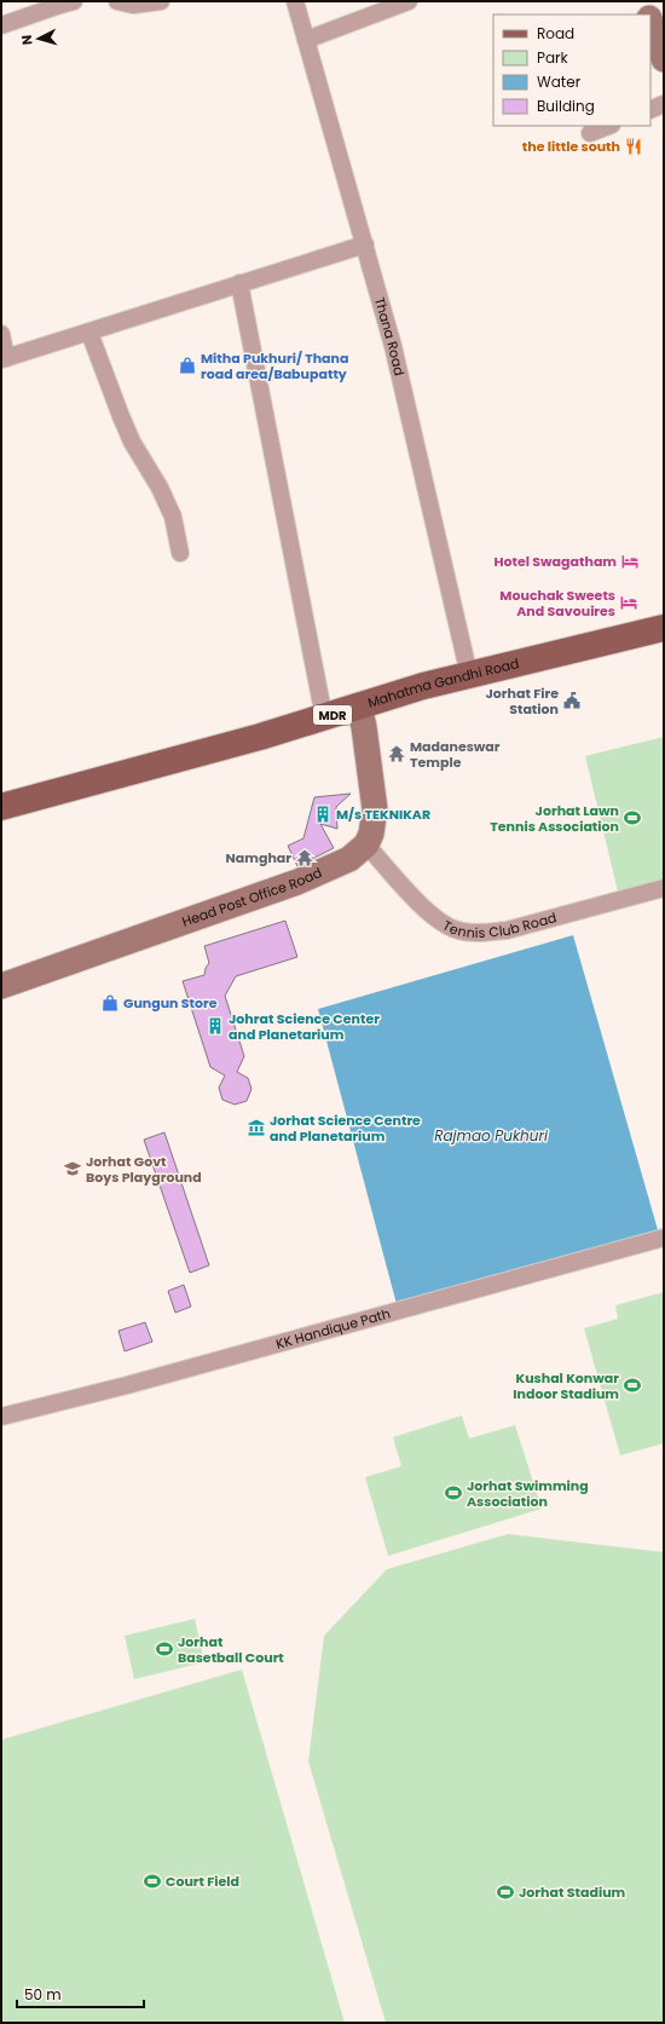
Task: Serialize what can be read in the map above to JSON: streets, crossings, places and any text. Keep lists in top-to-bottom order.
{
  "streets": {
    "main road": ["Mahatma Gandhi Road", "MDR"],
    "street": [
      "Thana Road",
      "Head Post Office Road",
      "Tennis Club Road",
      "KK Handique Path"
    ]
  },
  "crossings": [
    ["Thana Road", "Mahatma Gandhi Road"],
    ["Head Post Office Road", "Tennis Club Road"]
  ],
  "water": ["Rajmao Pukhuri"],
  "places": {
    "restaurant": ["the little south"],
    "shop": ["Mitha Pukhuri/ Thana road area/Babupatty", "Gungun Store"],
    "hotel": ["Hotel Swagatham", "Mouchak Sweets And Savouires"],
    "public building": ["Jorhat Fire Station"],
    "temple": ["Madaneswar Temple", "Namghar"],
    "building": ["M/s TEKNIKAR", "Johrat Science Center and Planetarium"],
    "sports": [
      "Jorhat Lawn Tennis Association",
      "Kushal Konwar Indoor Stadium",
      "Jorhat Swimming Association",
      "Jorhat Basetball Court",
      "Court Field",
      "Jorhat Stadium"
    ],
    "museum": ["Jorhat Science Centre and Planetarium"],
    "school or university": ["Jorhat Govt Boys Playground"]
  },
  "legend": [
    "Road",
    "Park",
    "Water",
    "Building"
  ],
  "scale_bar": "50 m",
  "north": "left"
}
